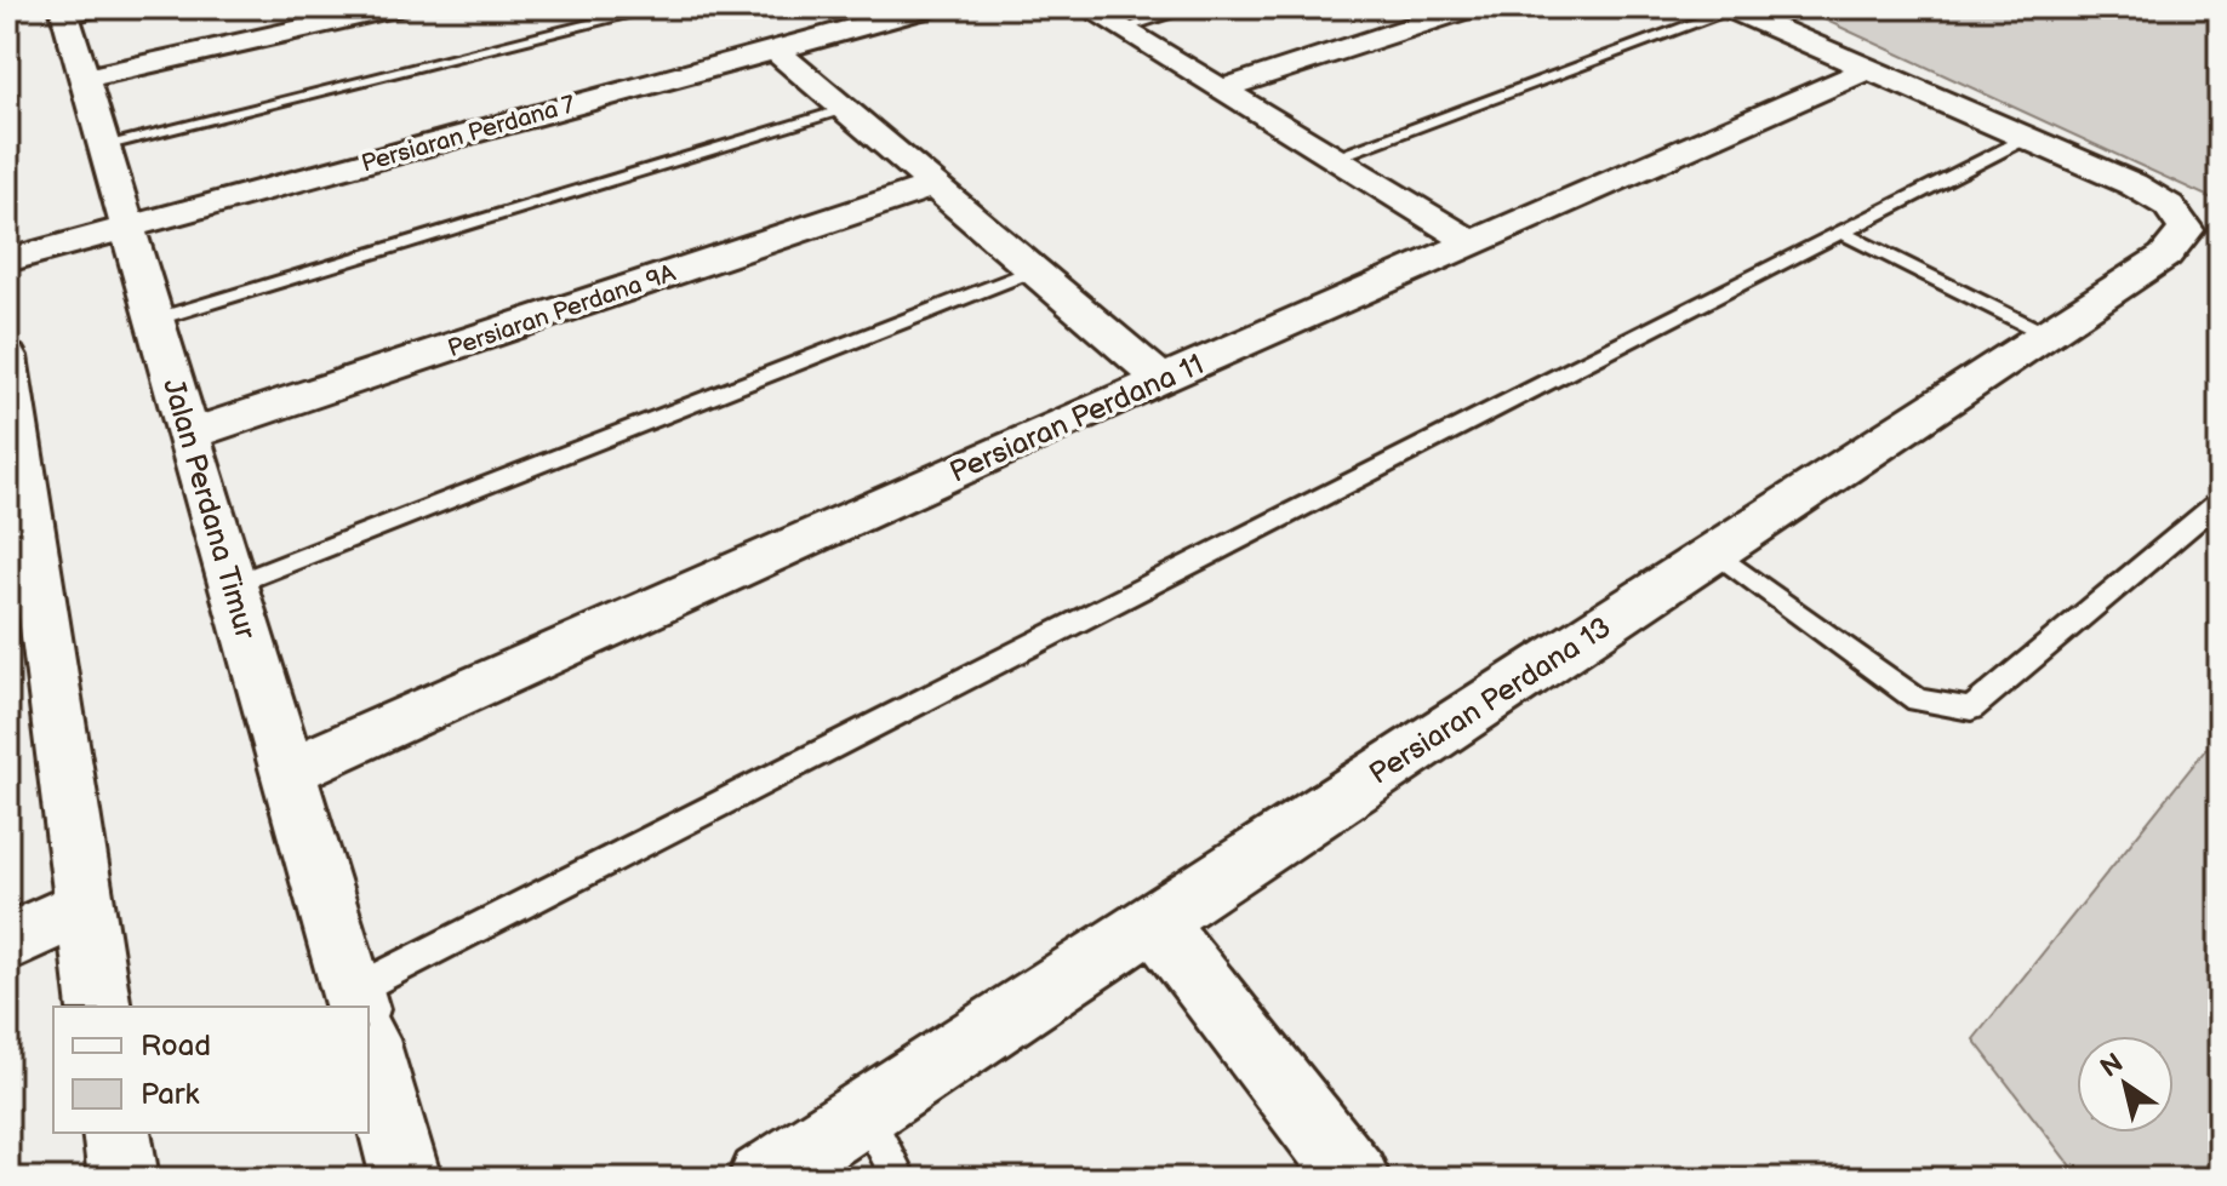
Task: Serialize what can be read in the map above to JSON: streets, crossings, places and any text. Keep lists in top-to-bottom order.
{
  "streets": {
    "street": [
      "Persiaran Perdana 7",
      "Persiaran Perdana 9A",
      "Persiaran Perdana 11",
      "Jalan Perdana Timur",
      "Persiaran Perdana 13"
    ]
  },
  "crossings": [
    ["Persiaran Perdana 7", "Jalan Perdana Timur"],
    ["Persiaran Perdana 9A", "Jalan Perdana Timur"],
    ["Persiaran Perdana 11", "Jalan Perdana Timur"]
  ],
  "legend": ["Road", "Park"],
  "north": "top left"
}
